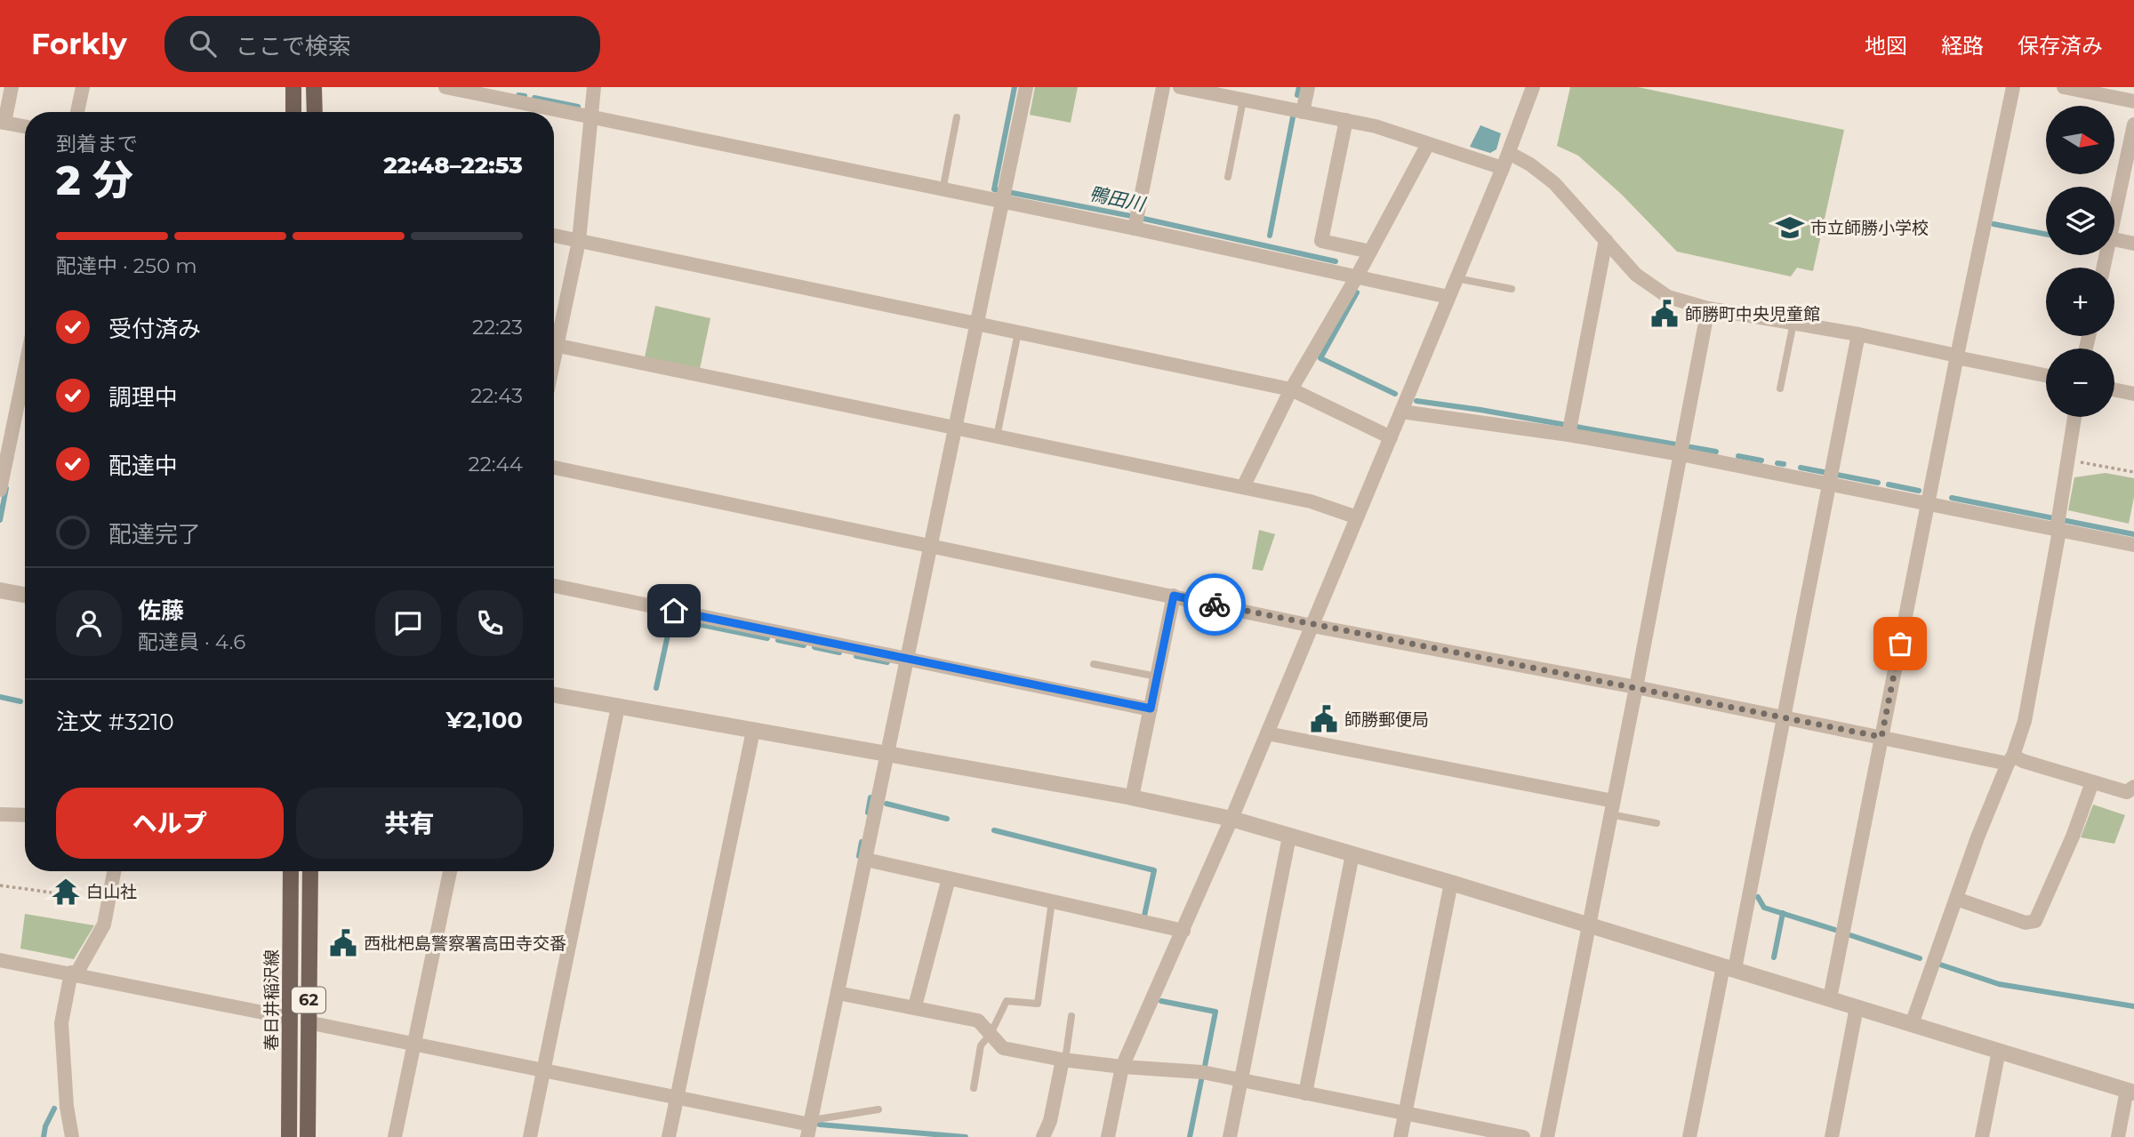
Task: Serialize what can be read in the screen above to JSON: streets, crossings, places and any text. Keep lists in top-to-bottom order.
{
  "streets": {
    "main road": ["春日井稲沢線", "62"]
  },
  "water": ["鴨田川"],
  "places": {
    "school or university": ["市立師勝小学校"],
    "public building": ["師勝町中央児童館", "師勝郵便局", "西枇杷島警察署高田寺交番"],
    "temple": ["白山社"]
  },
  "north": "right",
  "page": {
    "header": "Forkly",
    "search": "ここで検索",
    "nav": ["地図", "経路", "保存済み"],
    "map_buttons": ["+", "−"],
    "heading": ["2 分", "到着まで", "22:48–22:53"],
    "panel": [
      "佐藤",
      "配達員 · 4.6",
      "注文 #3210",
      "¥2,100"
    ],
    "bar": "配達中 · 250 m",
    "list": [
      ["受付済み", "22:23"],
      ["調理中", "22:43"],
      ["配達中", "22:44"],
      "配達完了"
    ],
    "buttons": ["ヘルプ", "共有"]
  }
}
